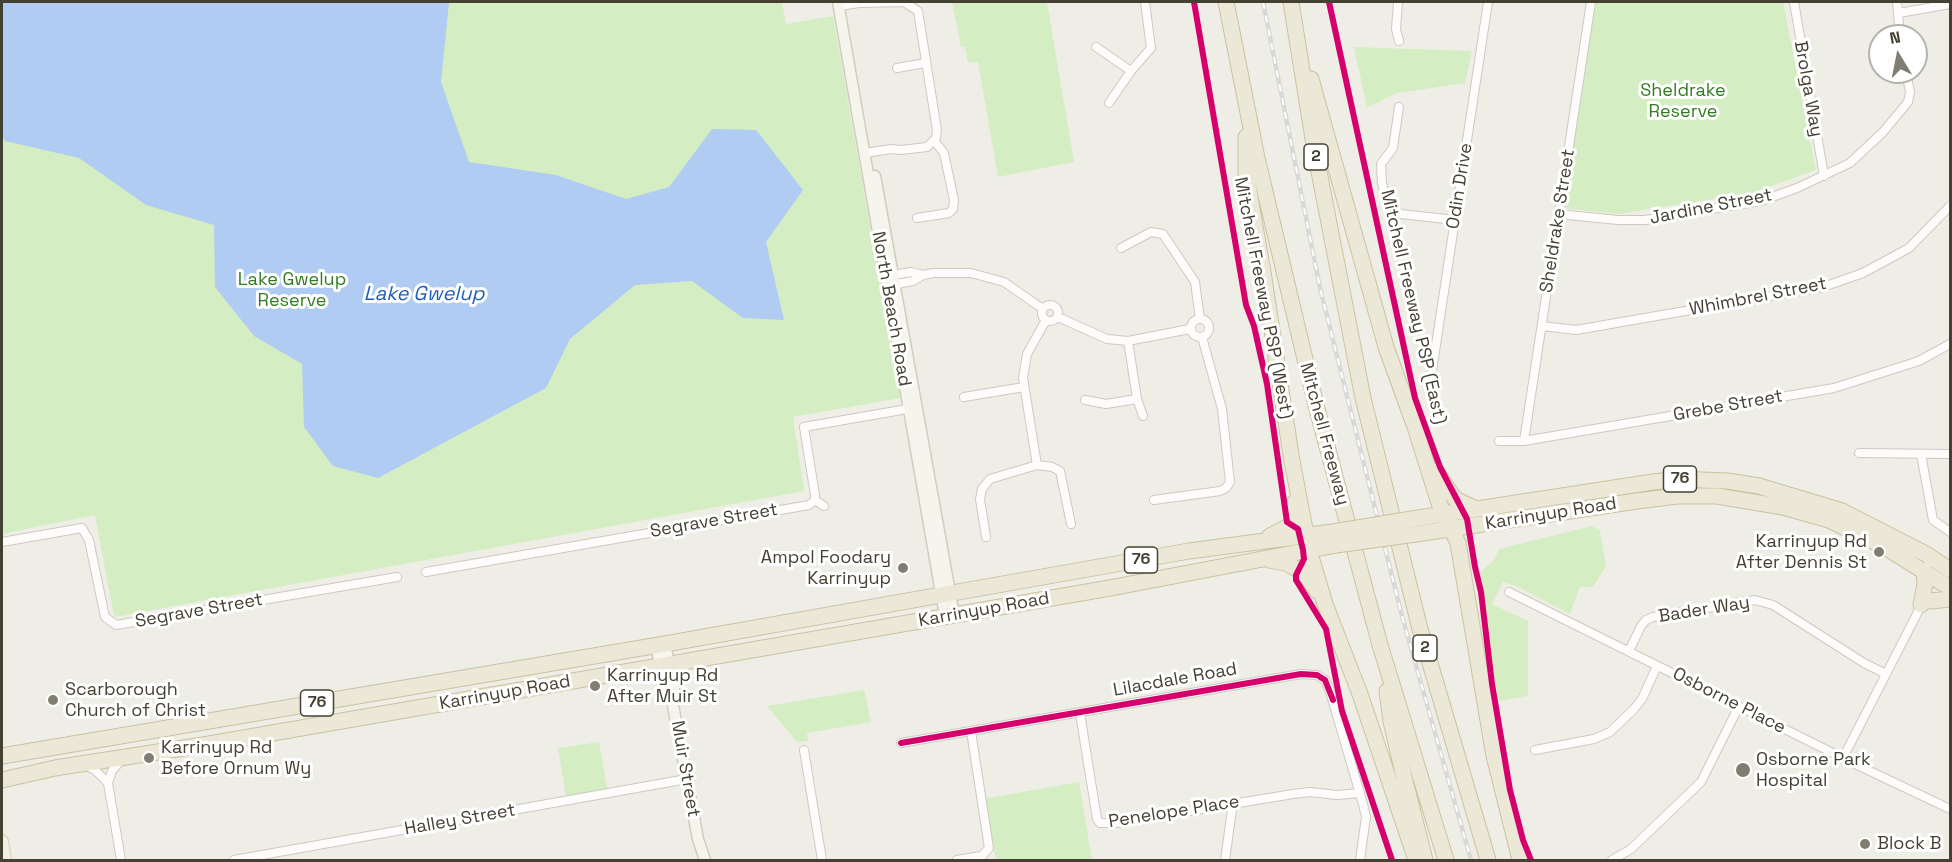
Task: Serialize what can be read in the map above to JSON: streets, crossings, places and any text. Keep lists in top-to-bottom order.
{
  "streets": {
    "highway": [
      "2",
      "Mitchell Freeway",
      "76",
      "Karrinyup Road"
    ],
    "main road": ["North Beach Road", "Muir Street"],
    "street": [
      "Brolga Way",
      "Odin Drive",
      "Jardine Street",
      "Sheldrake Street",
      "Whimbrel Street",
      "Grebe Street",
      "Segrave Street",
      "Bader Way",
      "Lilacdale Road",
      "Osborne Place",
      "Penelope Place",
      "Halley Street"
    ],
    "cycle path": ["Mitchell Freeway PSP (West)", "Mitchell Freeway PSP (East)"]
  },
  "crossings": [
    ["Brolga Way", "Jardine Street"],
    ["Jardine Street", "Sheldrake Street"],
    ["Sheldrake Street", "Whimbrel Street"],
    ["Sheldrake Street", "Grebe Street"],
    ["North Beach Road", "Karrinyup Road"],
    ["Karrinyup Road", "Muir Street"],
    ["Bader Way", "Osborne Place"],
    ["Lilacdale Road", "Penelope Place"],
    ["Muir Street", "Halley Street"]
  ],
  "water": ["Lake Gwelup"],
  "parks": ["Sheldrake Reserve", "Lake Gwelup Reserve"],
  "places": [
    "Karrinyup Rd After Dennis St",
    "Ampol Foodary Karrinyup",
    "Karrinyup Rd After Muir St",
    "Scarborough Church of Christ",
    "Karrinyup Rd Before Ornum Wy",
    "Osborne Park Hospital",
    "Block B"
  ],
  "north": "top"
}
